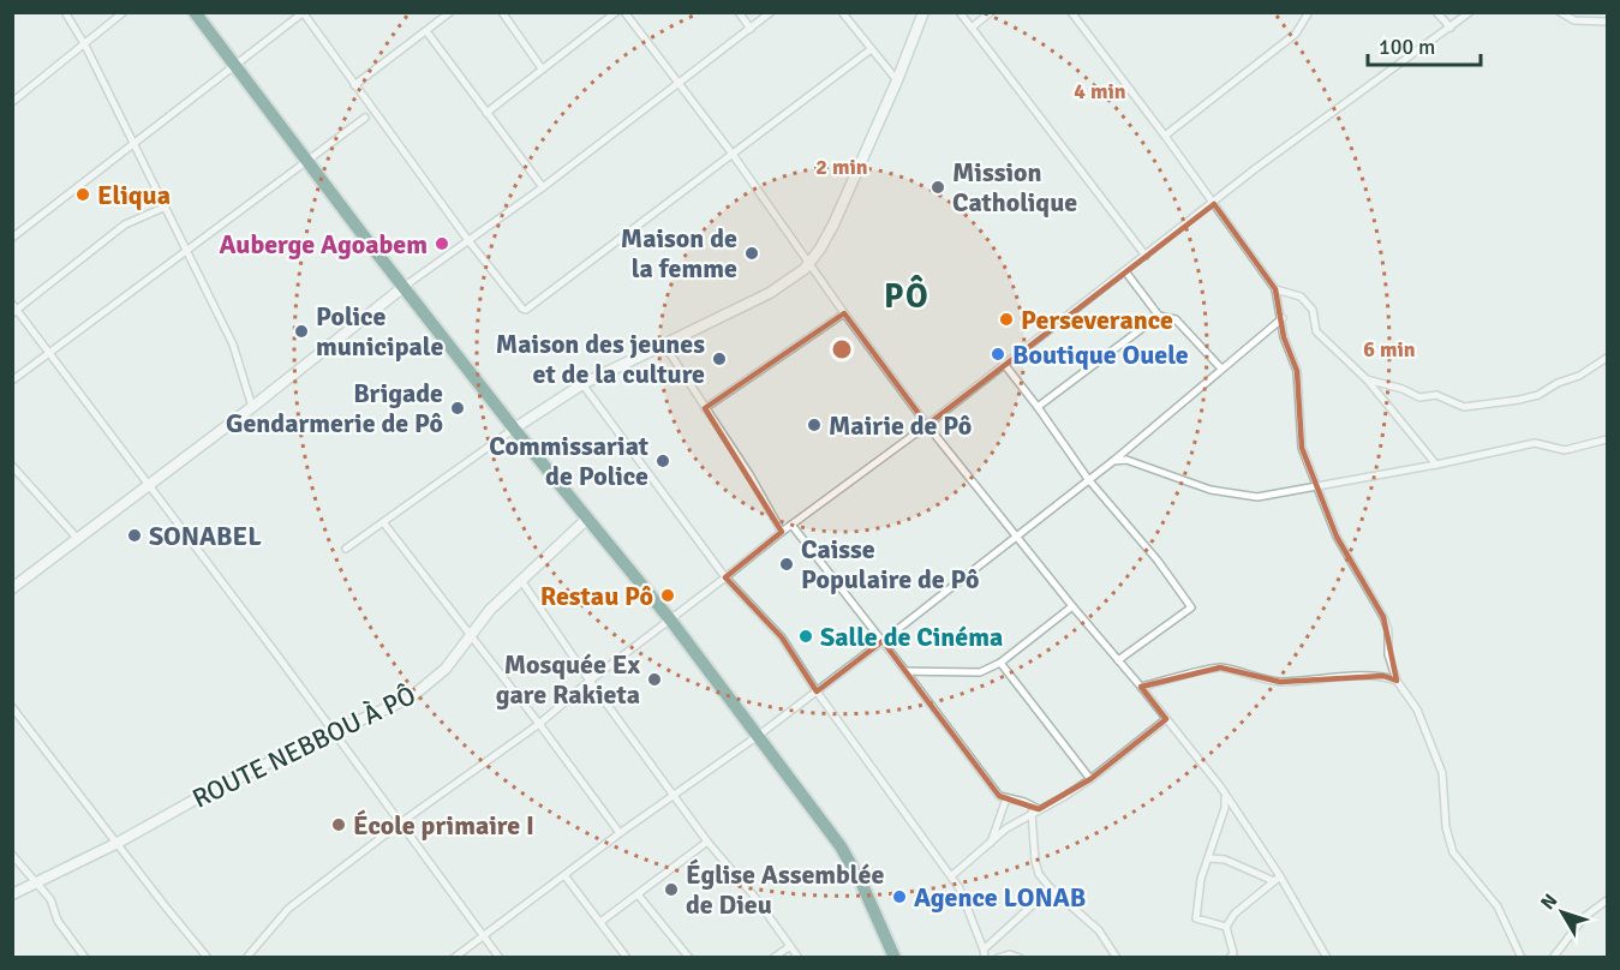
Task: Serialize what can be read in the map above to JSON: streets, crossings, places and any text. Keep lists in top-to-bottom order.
{
  "streets": {
    "main road": ["ROUTE NEBBOU À PÔ"]
  },
  "districts": ["PÔ"],
  "places": [
    "Mission Catholique",
    "Eliqua",
    "Auberge Agoabem",
    "Maison de la femme",
    "Perseverance",
    "Police municipale",
    "Boutique Ouele",
    "Maison des jeunes et de la culture",
    "Brigade Gendarmerie de Pô",
    "Mairie de Pô",
    "Commissariat de Police",
    "SONABEL",
    "Caisse Populaire de Pô",
    "Restau Pô",
    "Salle de Cinéma",
    "Mosquée Ex gare Rakieta",
    "École primaire I",
    "Église Assemblée de Dieu",
    "Agence LONAB"
  ],
  "scale_bar": "100 m",
  "north": "top left",
  "rings": ["4 min", "2 min", "6 min"]
}
